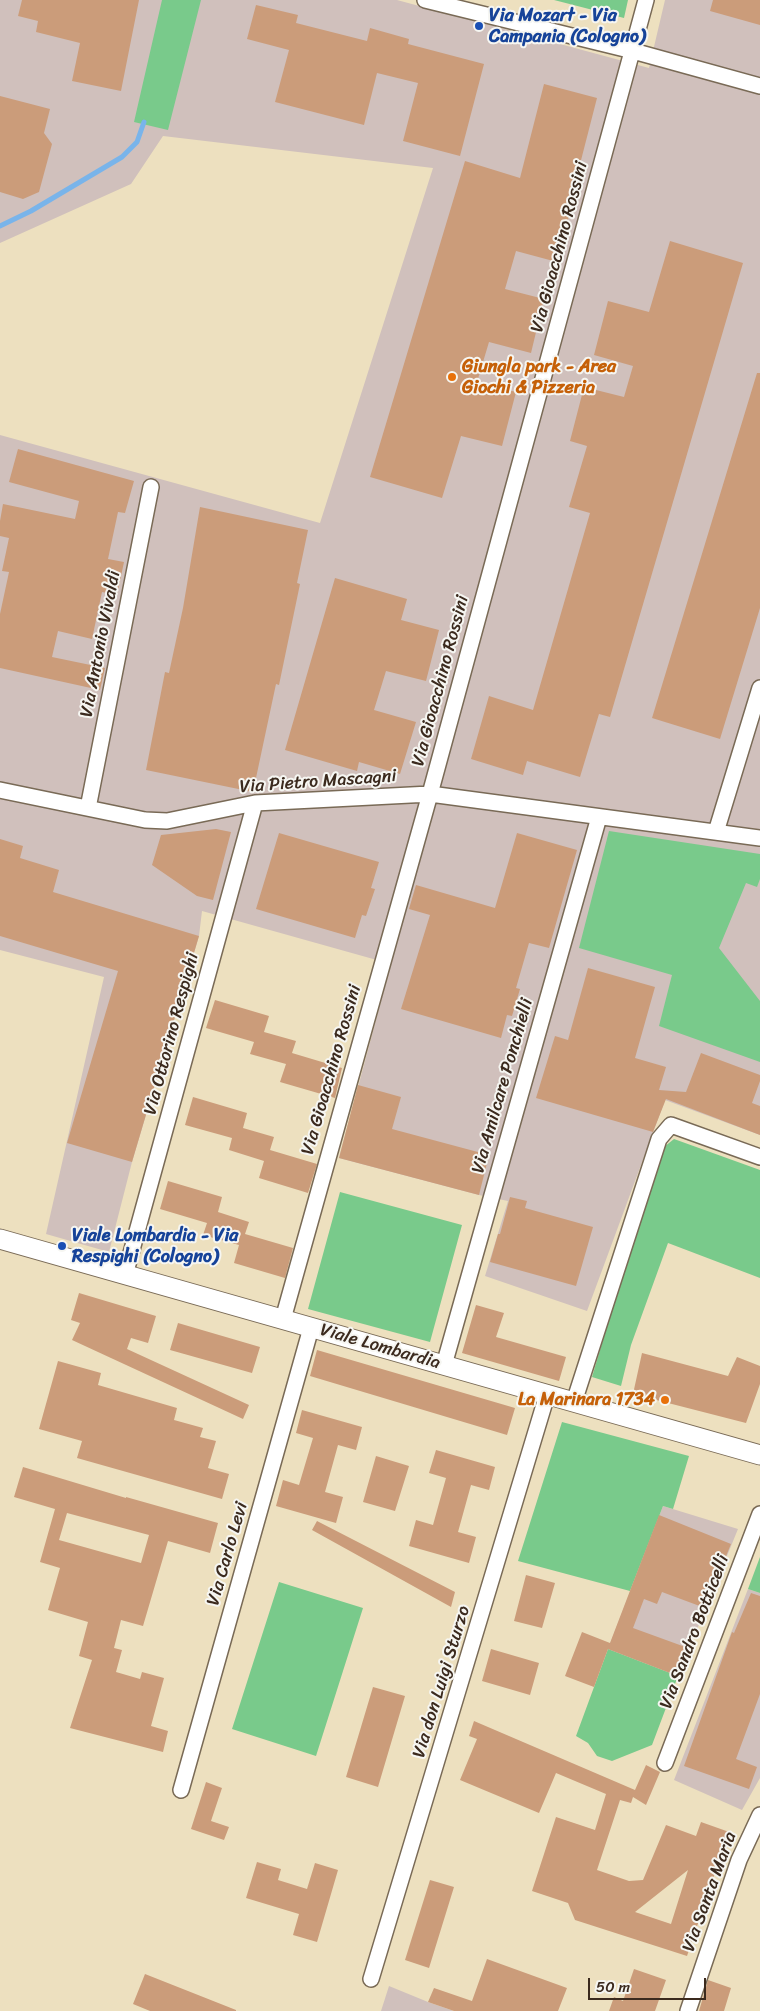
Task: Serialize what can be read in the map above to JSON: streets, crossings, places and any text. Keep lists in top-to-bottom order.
{
  "streets": {
    "street": [
      "Via Gioacchino Rossini",
      "Via Antonio Vivaldi",
      "Via Pietro Mascagni",
      "Via Ottorino Respighi",
      "Via Amilcare Ponchielli",
      "Viale Lombardia",
      "Via Carlo Levi",
      "Via Sandro Botticelli",
      "Via don Luigi Sturzo",
      "Via Santa Maria"
    ]
  },
  "crossings": [
    ["Via Gioacchino Rossini", "Via Pietro Mascagni"],
    ["Via Gioacchino Rossini", "Viale Lombardia"],
    ["Via Antonio Vivaldi", "Via Pietro Mascagni"],
    ["Via Pietro Mascagni", "Via Ottorino Respighi"],
    ["Via Pietro Mascagni", "Via Amilcare Ponchielli"],
    ["Via Ottorino Respighi", "Viale Lombardia"],
    ["Via Amilcare Ponchielli", "Viale Lombardia"],
    ["Viale Lombardia", "Via Carlo Levi"],
    ["Viale Lombardia", "Via don Luigi Sturzo"]
  ],
  "places": [
    "Via Mozart - Via Campania (Cologno)",
    "Giungla park - Area Giochi & Pizzeria",
    "Viale Lombardia - Via Respighi (Cologno)",
    "La Marinara 1734"
  ],
  "scale_bar": "50 m"
}
